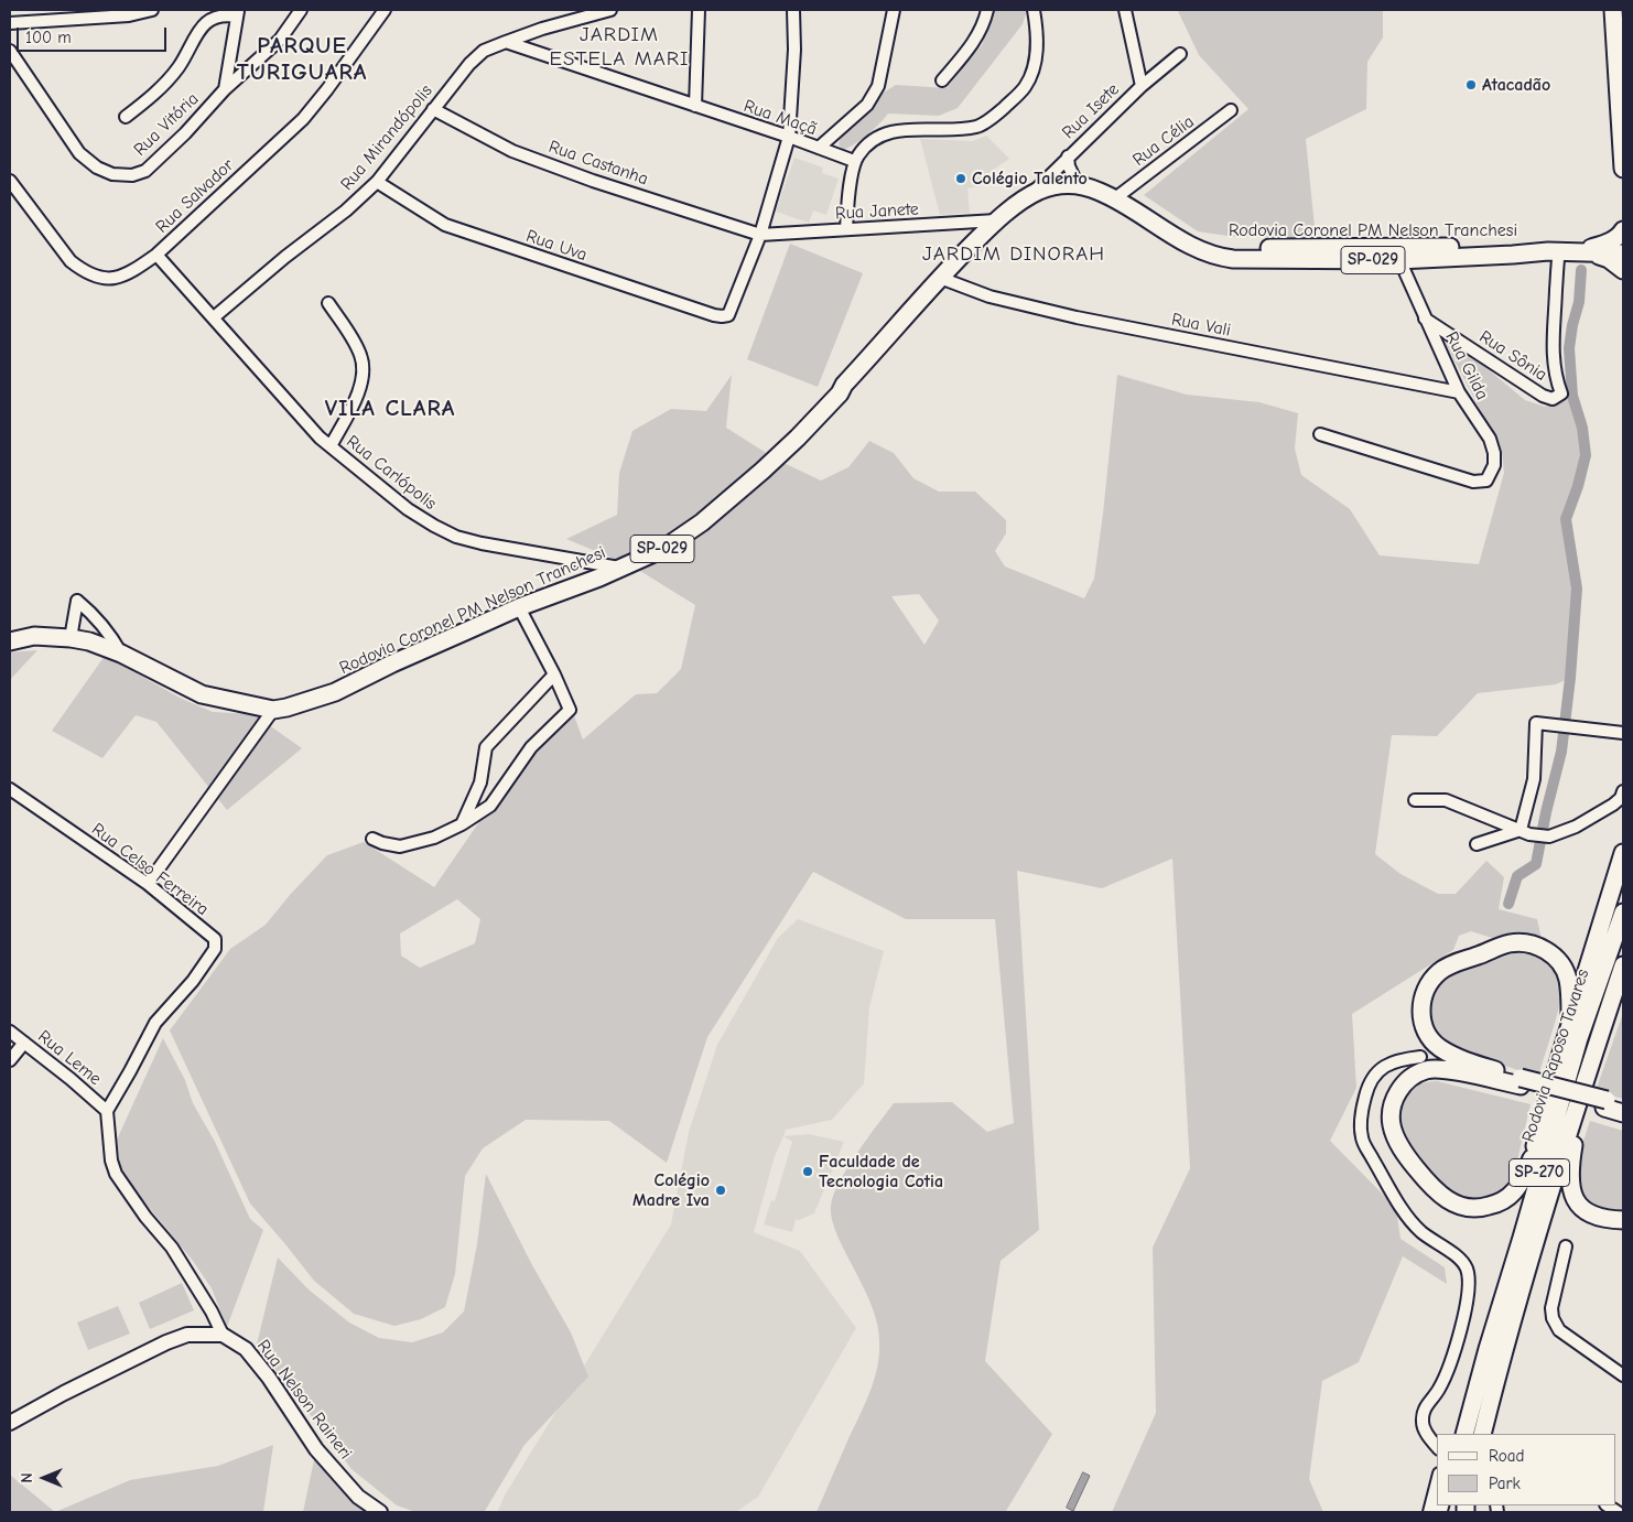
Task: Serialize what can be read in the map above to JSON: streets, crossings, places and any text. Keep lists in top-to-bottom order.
{
  "streets": {
    "highway": [
      "Rodovia Coronel PM Nelson Tranchesi",
      "SP-029",
      "Rodovia Raposo Tavares",
      "SP-270"
    ],
    "main road": ["Rua Nelson Raineri"],
    "street": [
      "Rua Isete",
      "Rua Maçã",
      "Rua Vitória",
      "Rua Mirandópolis",
      "Rua Célia",
      "Rua Castanha",
      "Rua Salvador",
      "Rua Janete",
      "Rua Uva",
      "Rua Vali",
      "Rua Sônia",
      "Rua Gilda",
      "Rua Carlópolis",
      "Rua Celso Ferreira",
      "Rua Leme"
    ]
  },
  "crossings": [
    ["Rua Isete", "Rodovia Coronel PM Nelson Tranchesi"],
    ["Rua Maçã", "Rua Mirandópolis"],
    ["Rua Mirandópolis", "Rua Castanha"],
    ["Rua Mirandópolis", "Rua Uva"],
    ["Rua Mirandópolis", "Rua Carlópolis"],
    ["Rua Célia", "Rodovia Coronel PM Nelson Tranchesi"],
    ["Rua Castanha", "Rua Janete"],
    ["Rua Castanha", "Rua Uva"],
    ["Rua Salvador", "Rua Carlópolis"],
    ["Rua Janete", "Rodovia Coronel PM Nelson Tranchesi"],
    ["Rua Janete", "Rua Uva"],
    ["Rodovia Coronel PM Nelson Tranchesi", "SP-029"],
    ["Rodovia Coronel PM Nelson Tranchesi", "Rua Vali"],
    ["Rodovia Coronel PM Nelson Tranchesi", "Rua Sônia"],
    ["Rodovia Coronel PM Nelson Tranchesi", "Rua Gilda"],
    ["Rodovia Coronel PM Nelson Tranchesi", "Rua Carlópolis"],
    ["Rua Vali", "Rua Gilda"],
    ["Rua Sônia", "Rua Gilda"],
    ["Rua Celso Ferreira", "Rua Leme"]
  ],
  "districts": [
    "JARDIM ESTELA MARI",
    "PARQUE TURIGUARA",
    "JARDIM DINORAH",
    "VILA CLARA"
  ],
  "places": [
    "Atacadão",
    "Colégio Talento",
    "Faculdade de Tecnologia Cotia",
    "Colégio Madre Iva"
  ],
  "legend": ["Road", "Park"],
  "scale_bar": "100 m",
  "north": "left"
}
